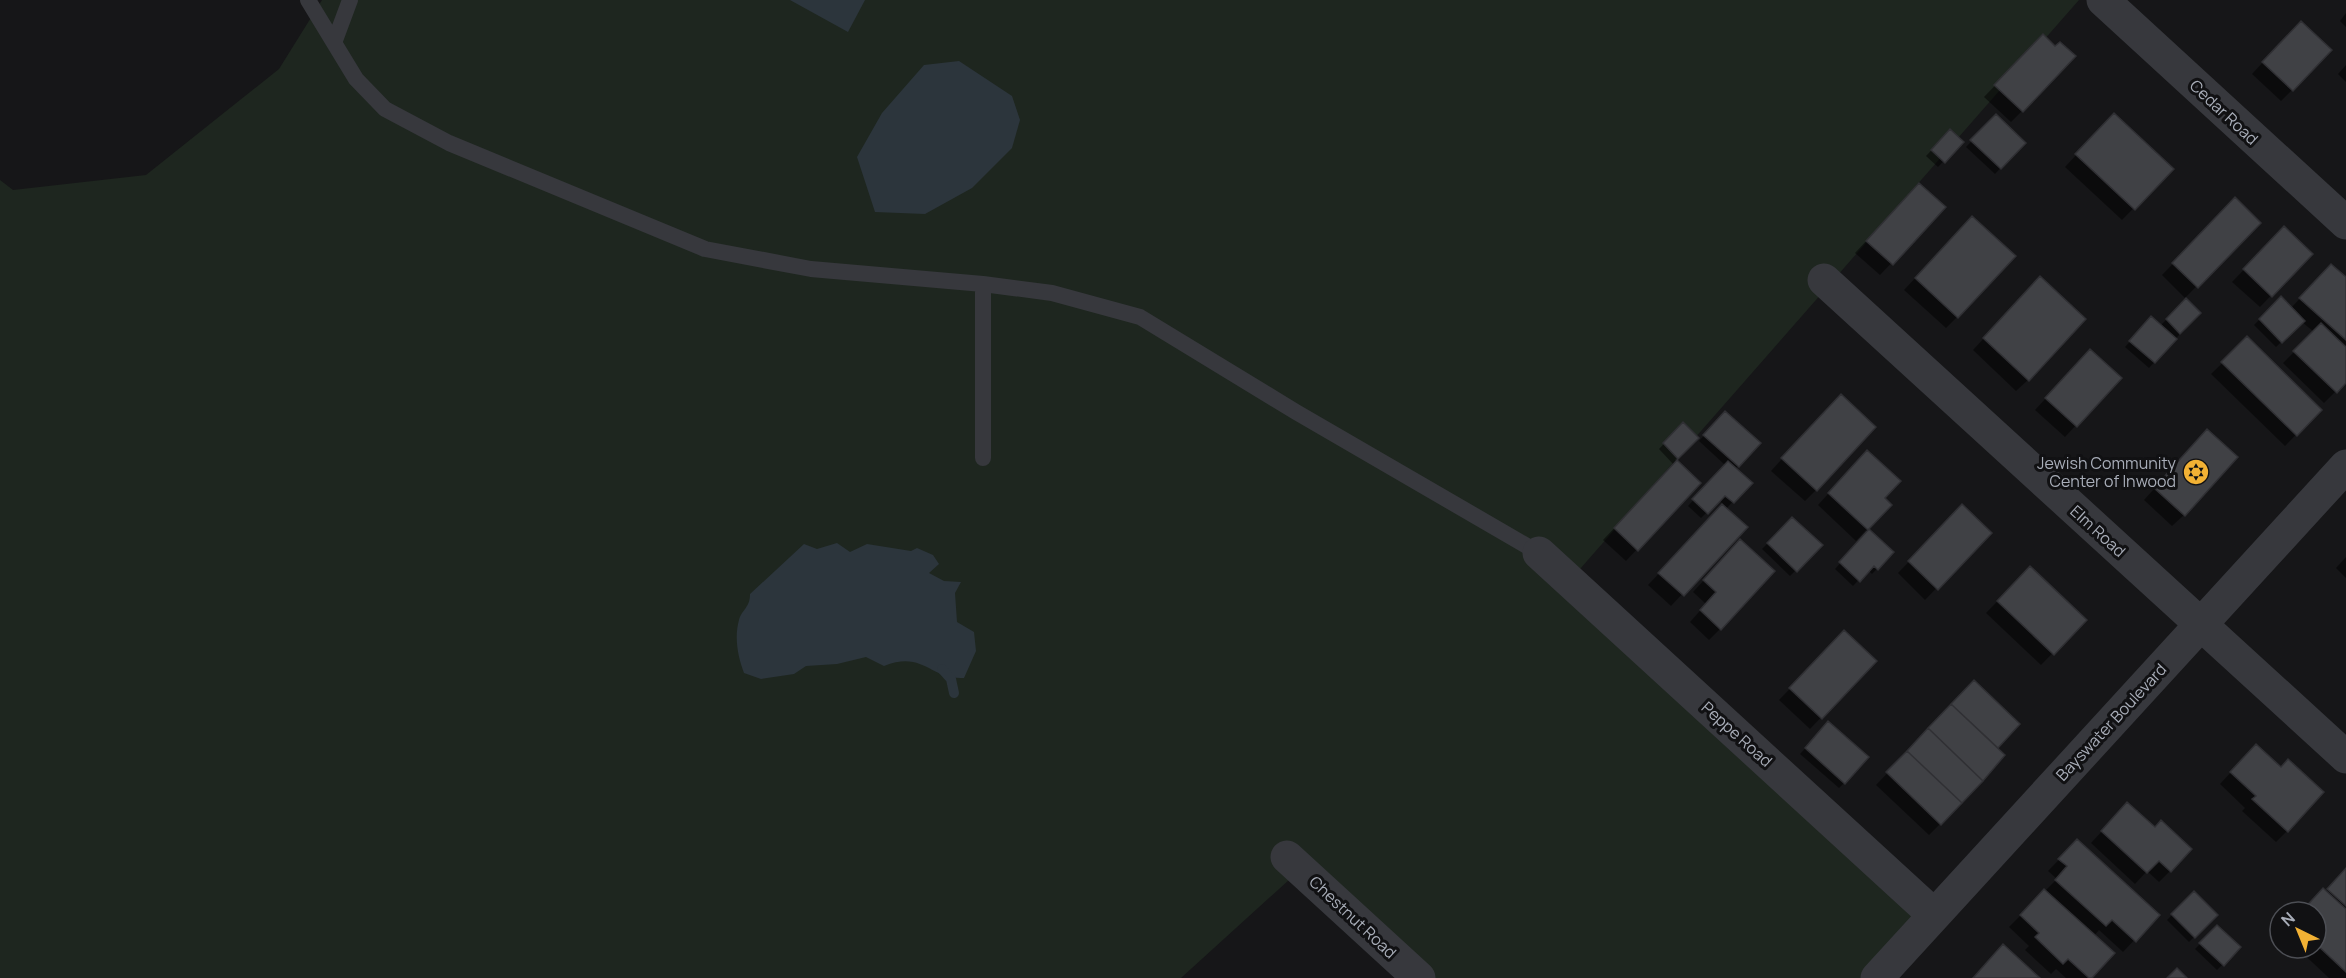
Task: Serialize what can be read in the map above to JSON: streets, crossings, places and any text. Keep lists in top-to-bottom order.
{
  "streets": {
    "street": [
      "Cedar Road",
      "Elm Road",
      "Bayswater Boulevard",
      "Peppe Road",
      "Chestnut Road"
    ]
  },
  "crossings": [
    ["Elm Road", "Bayswater Boulevard"],
    ["Bayswater Boulevard", "Peppe Road"]
  ],
  "places": {
    "synagogue": ["Jewish Community Center of Inwood"]
  },
  "north": "top left"
}
